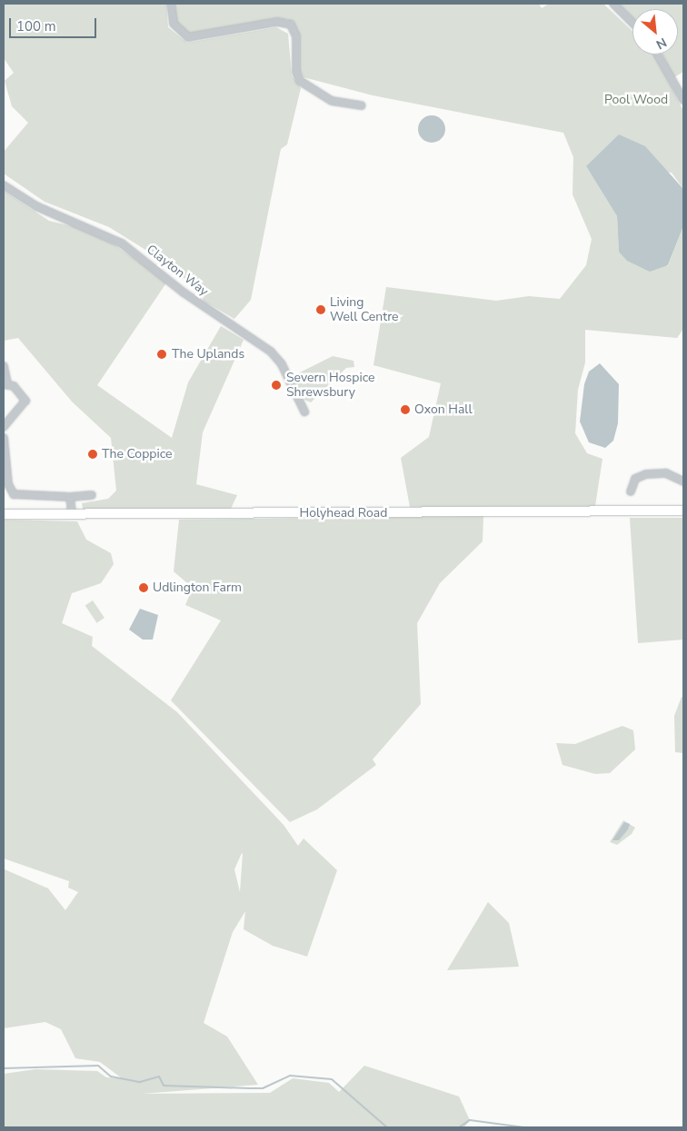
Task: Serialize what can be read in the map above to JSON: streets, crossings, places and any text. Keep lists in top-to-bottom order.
{
  "streets": {
    "main road": ["Holyhead Road"],
    "street": ["Clayton Way"]
  },
  "parks": ["Pool Wood"],
  "places": [
    "Living Well Centre",
    "The Uplands",
    "Severn Hospice Shrewsbury",
    "Oxon Hall",
    "The Coppice",
    "Udlington Farm"
  ],
  "scale_bar": "100 m",
  "north": "bottom right"
}
